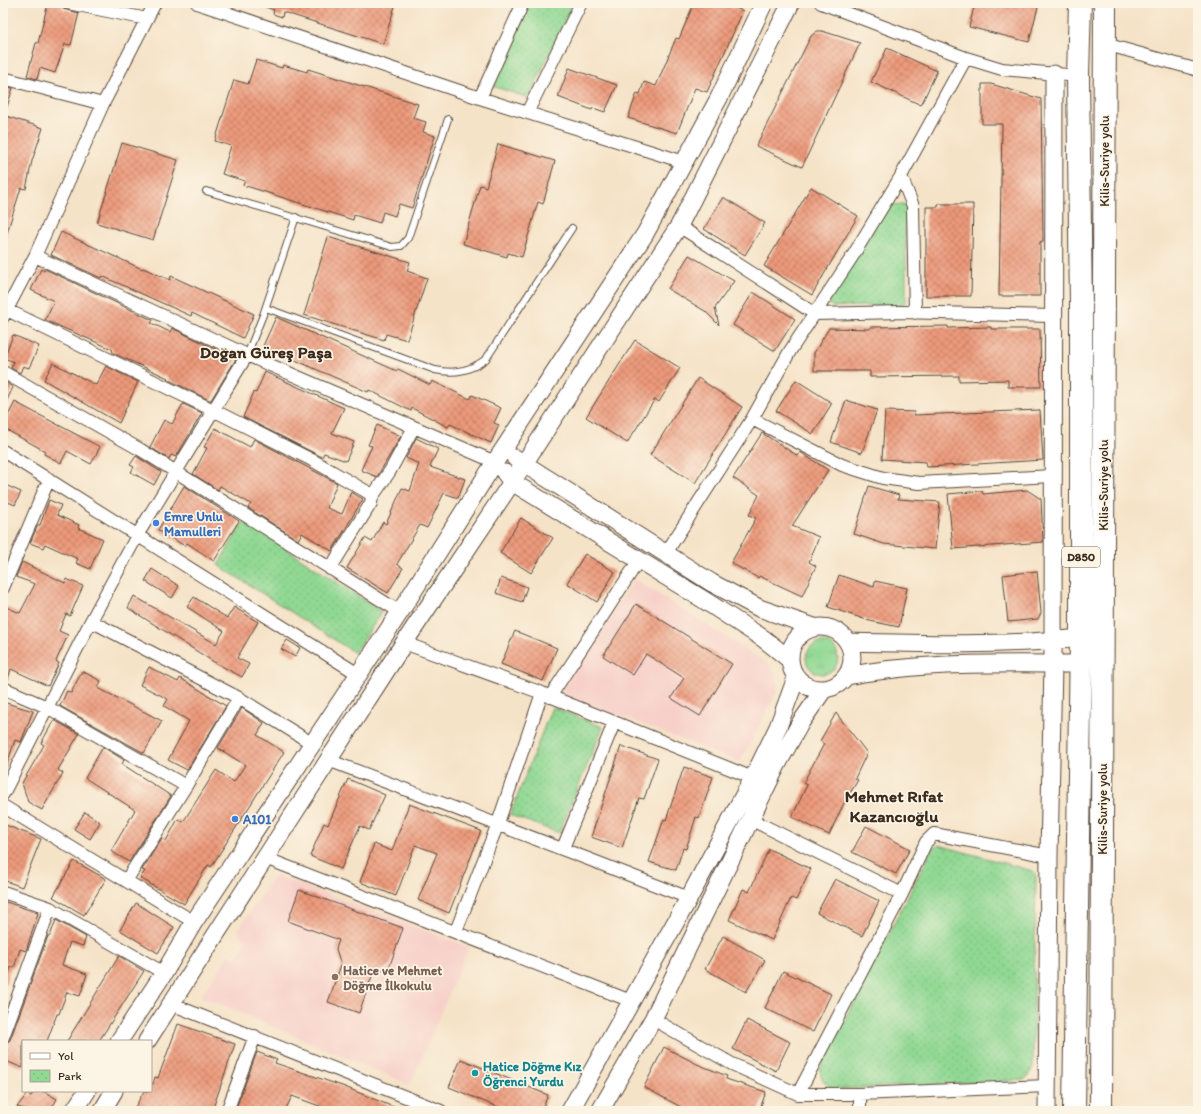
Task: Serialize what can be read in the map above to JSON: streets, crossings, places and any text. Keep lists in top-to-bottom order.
{
  "streets": {
    "highway": ["Kilis-Suriye yolu", "D850"]
  },
  "districts": ["Doğan Güreş Paşa", "Mehmet Rıfat Kazancıoğlu"],
  "places": [
    "Emre Unlu Mamulleri",
    "A101",
    "Hatice ve Mehmet Döğme İlkokulu",
    "Hatice Döğme Kız Öğrenci Yurdu"
  ],
  "legend": ["Yol", "Park"]
}
